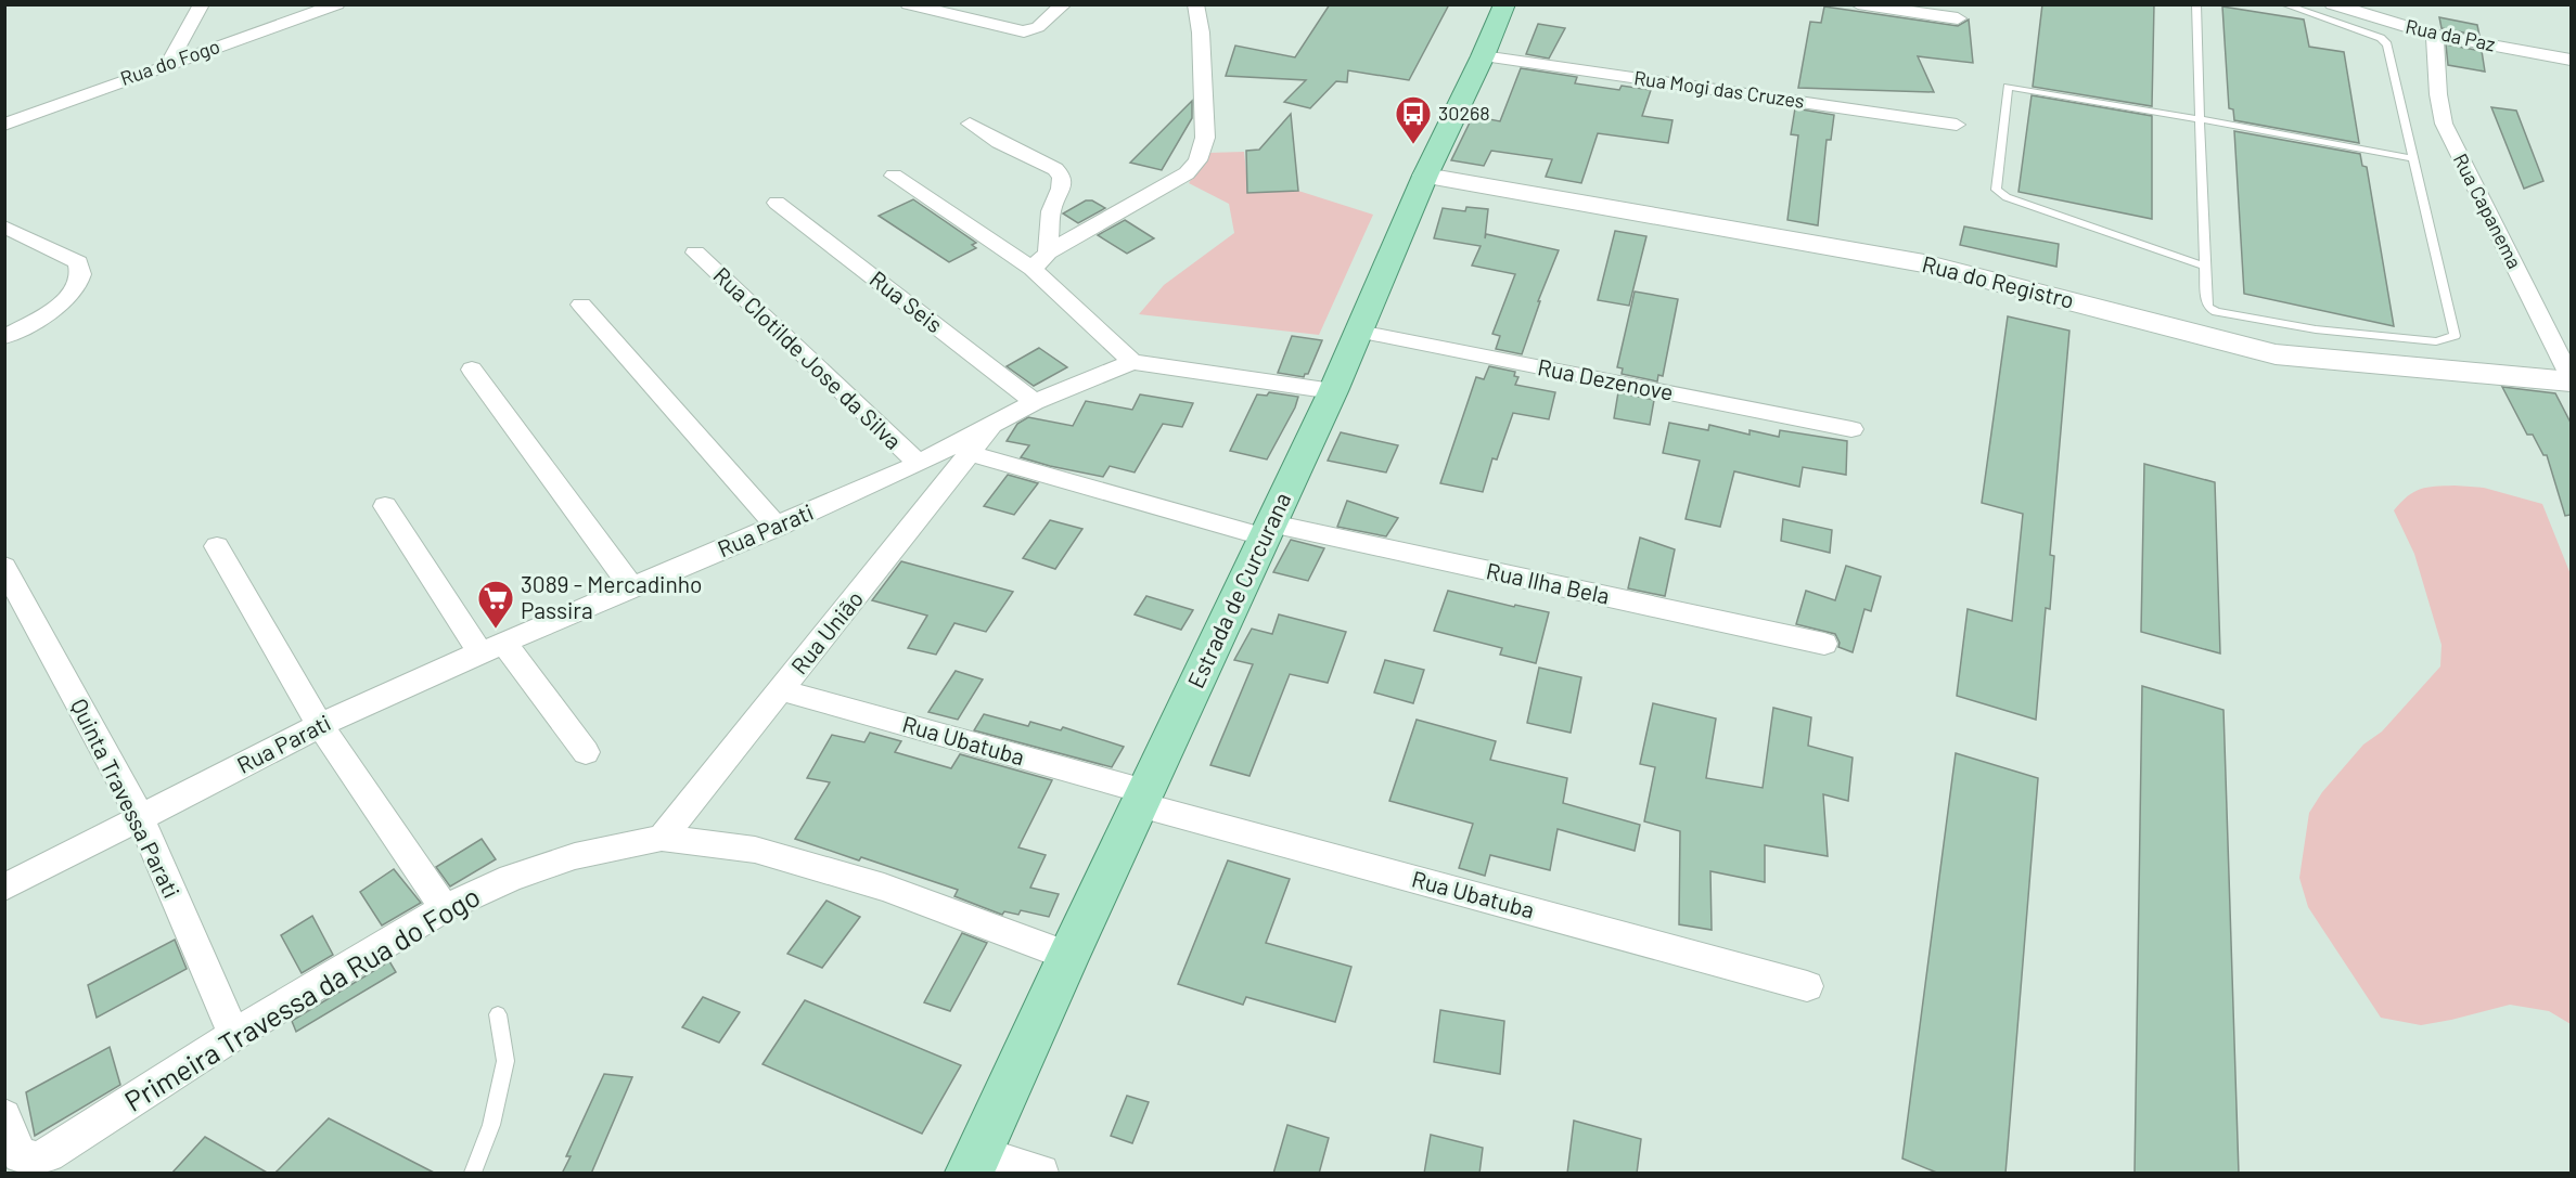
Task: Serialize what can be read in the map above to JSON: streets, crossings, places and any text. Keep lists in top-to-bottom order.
{
  "streets": {
    "main road": ["Estrada de Curcurana"],
    "street": [
      "Rua da Paz",
      "Rua do Fogo",
      "Rua Mogi das Cruzes",
      "Rua Capanema",
      "Rua do Registro",
      "Rua Seis",
      "Rua Clotilde Jose da Silva",
      "Rua Dezenove",
      "Rua Parati",
      "Rua Ilha Bela",
      "Rua União",
      "Rua Ubatuba",
      "Quinta Travessa Parati",
      "Primeira Travessa da Rua do Fogo"
    ]
  },
  "crossings": [
    ["Rua da Paz", "Rua Capanema"],
    ["Rua Mogi das Cruzes", "Estrada de Curcurana"],
    ["Rua Capanema", "Rua do Registro"],
    ["Rua do Registro", "Estrada de Curcurana"],
    ["Rua Seis", "Rua Parati"],
    ["Rua Clotilde Jose da Silva", "Rua Parati"],
    ["Rua Dezenove", "Estrada de Curcurana"],
    ["Rua Parati", "Rua União"],
    ["Rua Parati", "Quinta Travessa Parati"],
    ["Rua Ilha Bela", "Estrada de Curcurana"],
    ["Rua Ilha Bela", "Rua União"],
    ["Estrada de Curcurana", "Rua Ubatuba"],
    ["Estrada de Curcurana", "Primeira Travessa da Rua do Fogo"],
    ["Rua União", "Rua Ubatuba"],
    ["Rua União", "Primeira Travessa da Rua do Fogo"],
    ["Quinta Travessa Parati", "Primeira Travessa da Rua do Fogo"]
  ],
  "places": {
    "bus stop": ["30268"],
    "supermarket": ["3089 - Mercadinho Passira"]
  }
}
